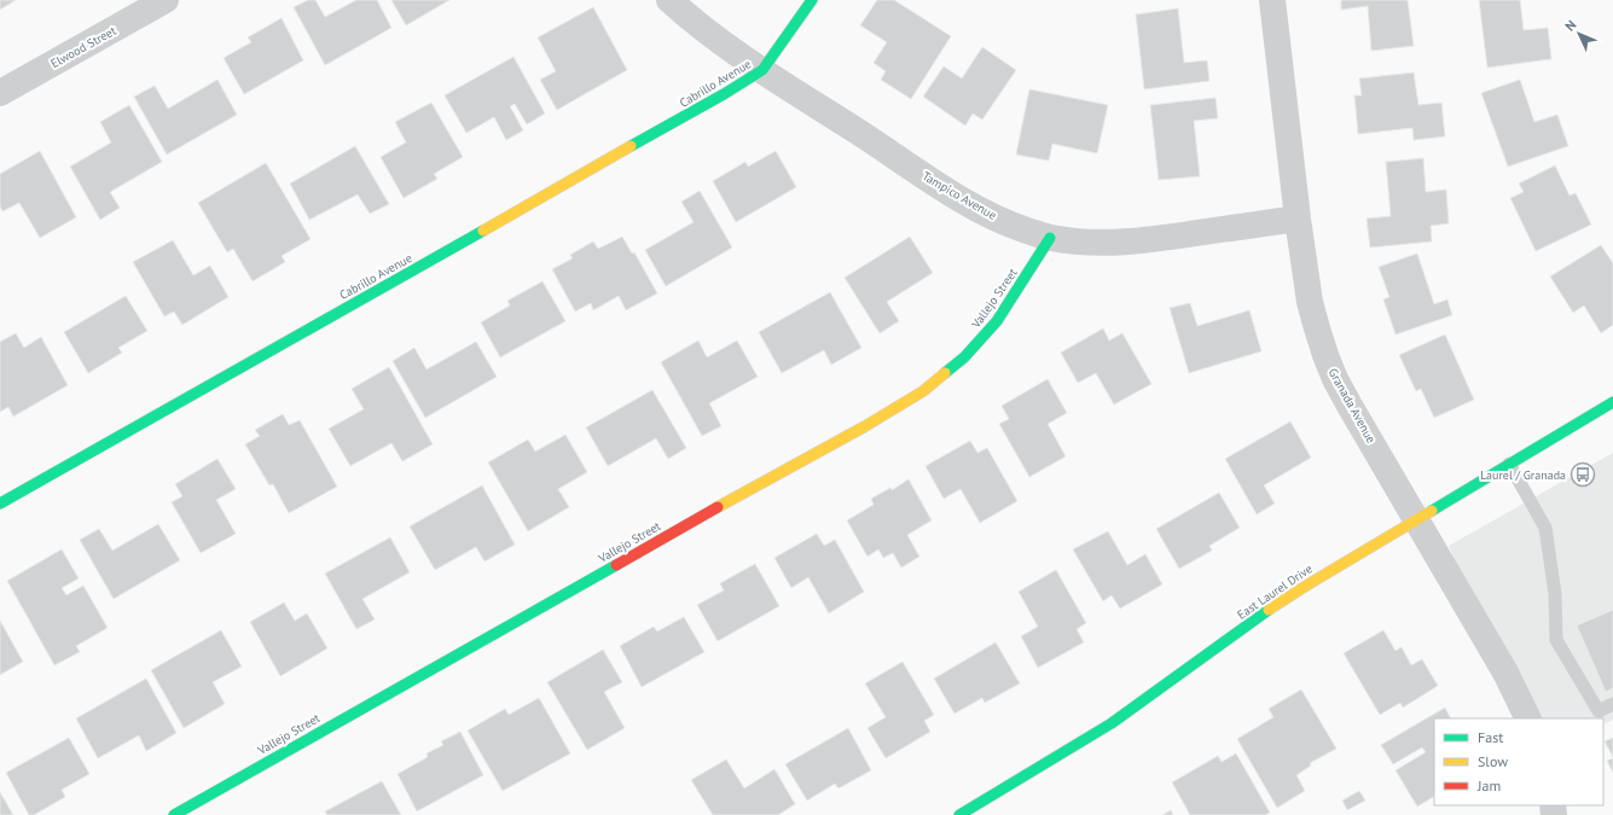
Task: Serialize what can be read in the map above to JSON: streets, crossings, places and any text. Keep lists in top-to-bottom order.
{
  "streets": {
    "street": [
      "Elwood Street",
      "Cabrillo Avenue",
      "Tampico Avenue",
      "Vallejo Street",
      "Granada Avenue",
      "East Laurel Drive"
    ]
  },
  "crossings": [
    ["Cabrillo Avenue", "Tampico Avenue"],
    ["Tampico Avenue", "Vallejo Street"],
    ["Tampico Avenue", "Granada Avenue"],
    ["Granada Avenue", "East Laurel Drive"]
  ],
  "places": {
    "bus stop": ["Laurel / Granada"]
  },
  "legend": ["Fast", "Slow", "Jam"],
  "north": "top left"
}
